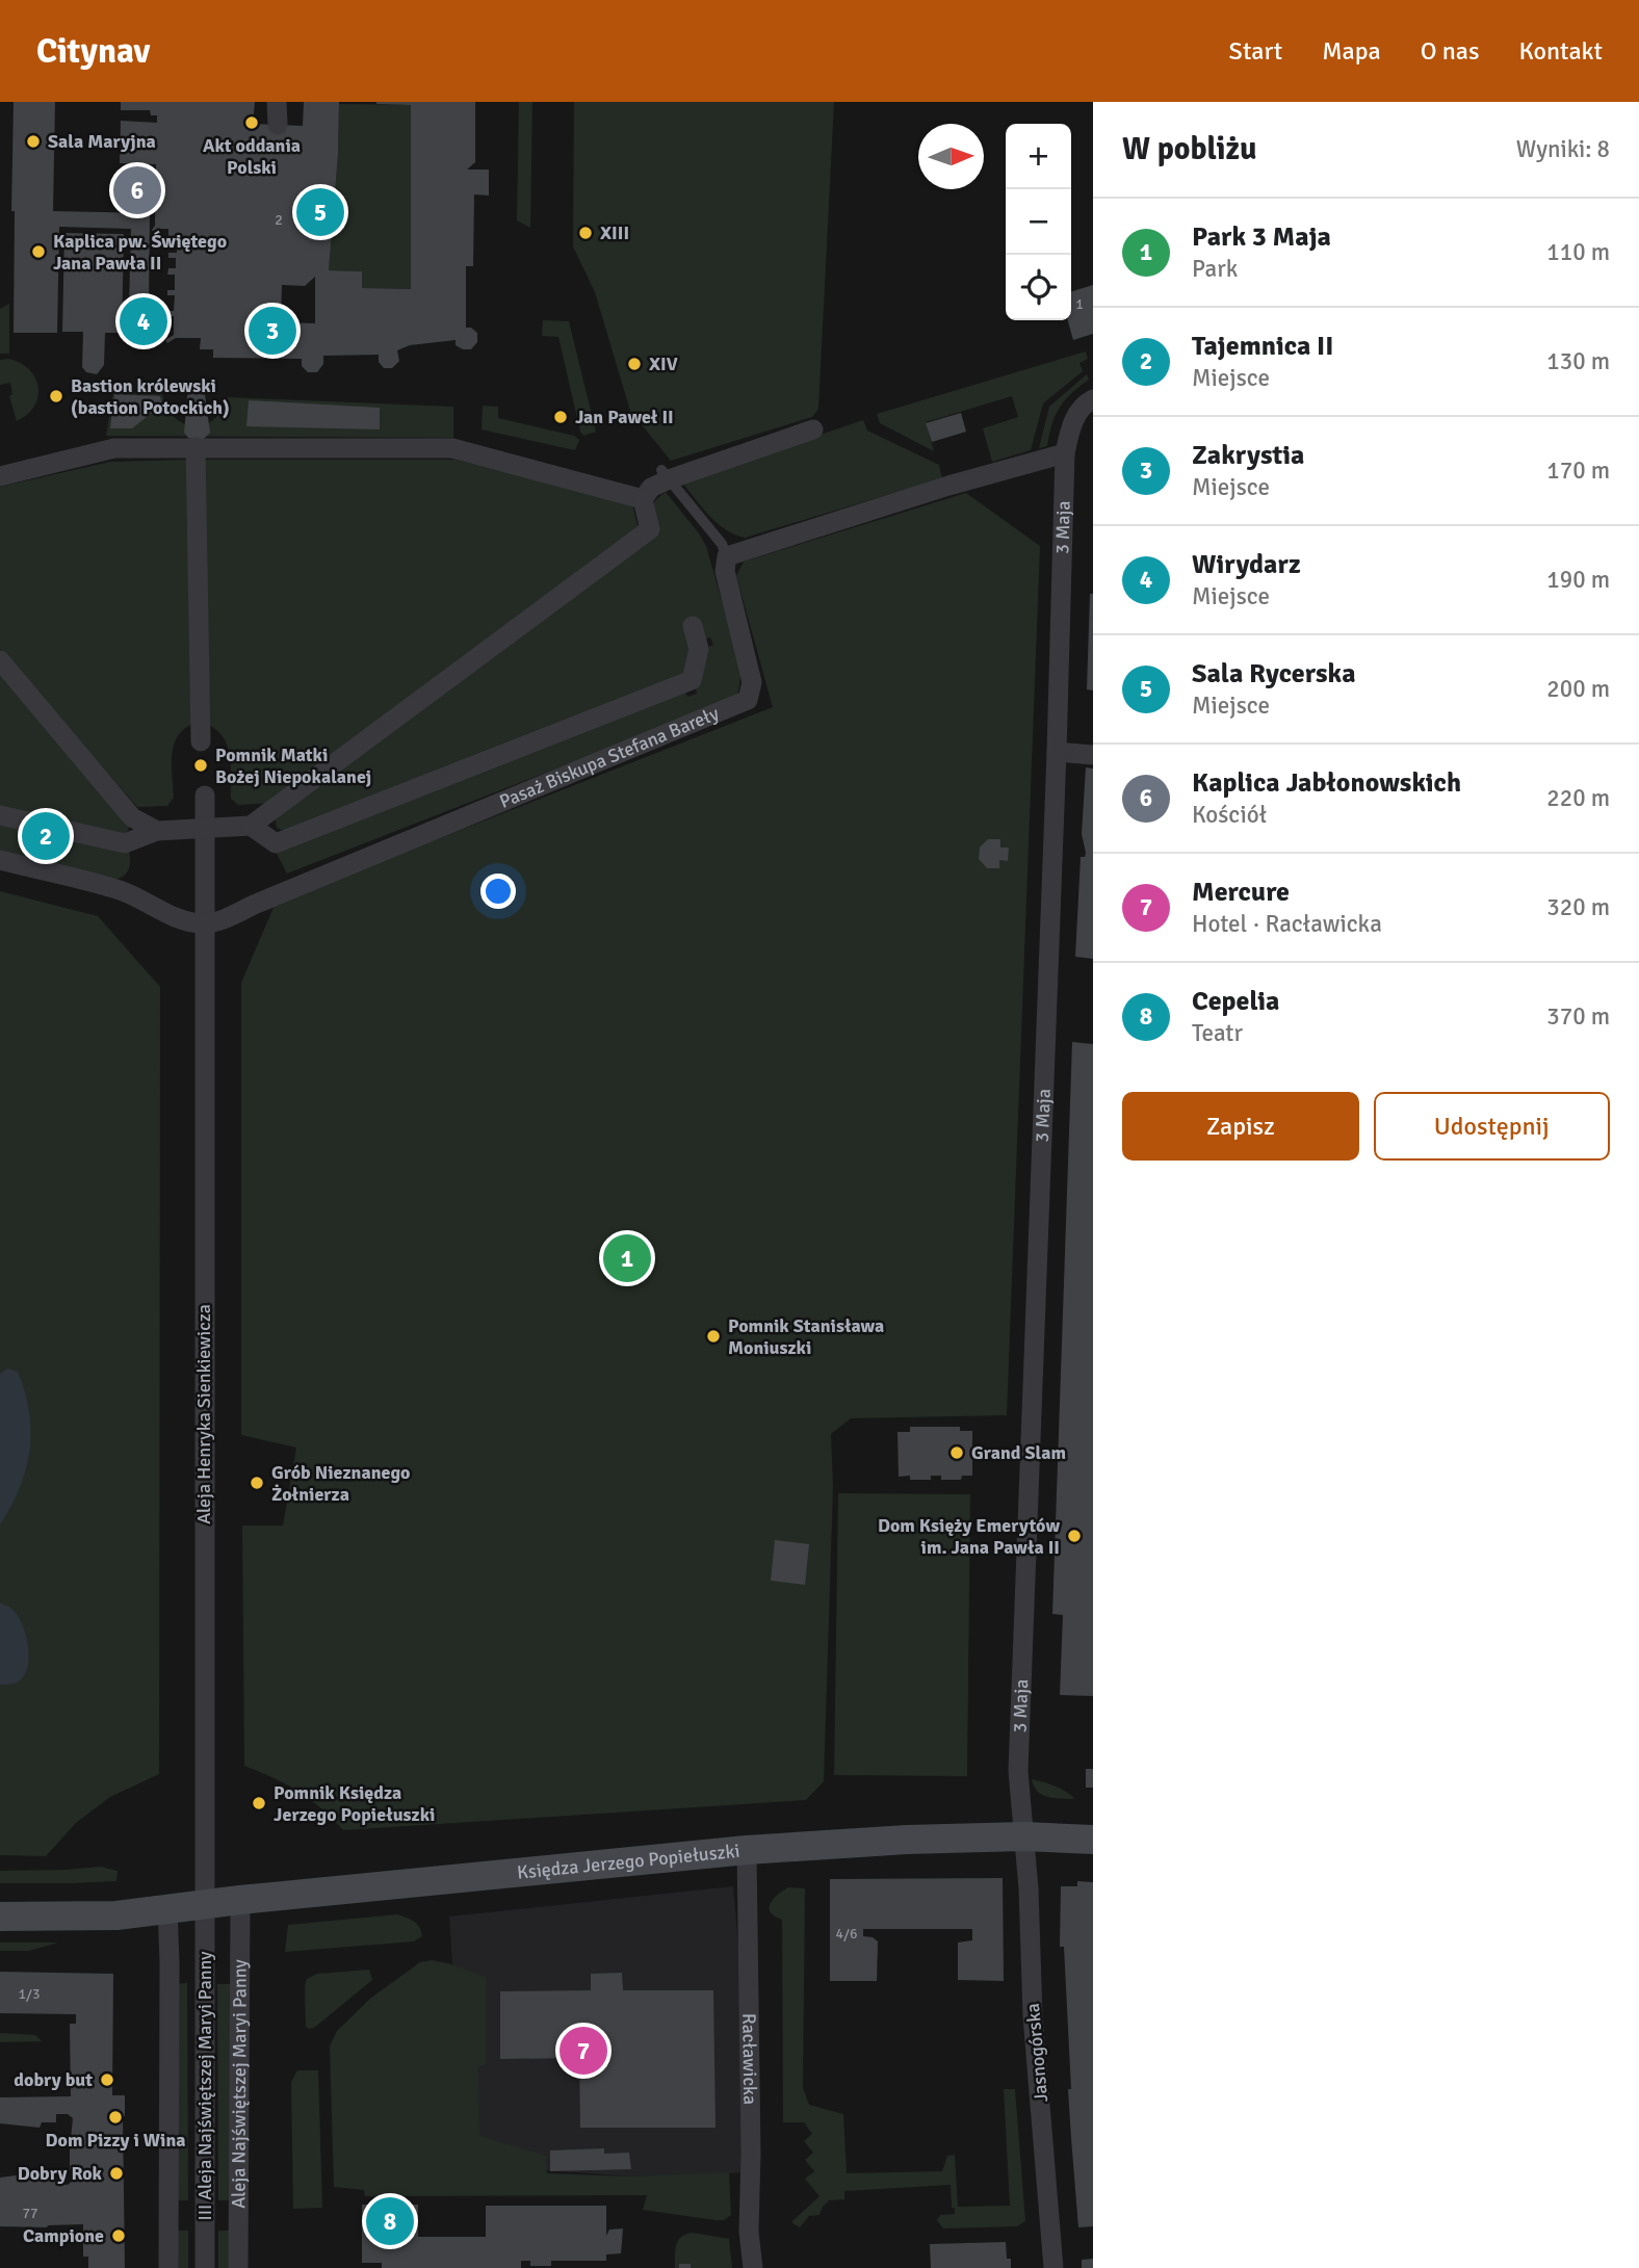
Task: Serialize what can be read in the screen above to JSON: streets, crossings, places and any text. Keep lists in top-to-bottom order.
{
  "streets": {
    "main road": ["Księdza Jerzego Popiełuszki"],
    "street": [
      "3 Maja",
      "Pasaż Biskupa Stefana Bareły",
      "Aleja Henryka Sienkiewicza",
      "Jasnogórska",
      "Racławicka",
      "Aleja Najświętszej Maryi Panny",
      "III Aleja Najświętszej Maryi Panny"
    ]
  },
  "crossings": [
    ["3 Maja", "Księdza Jerzego Popiełuszki"],
    ["3 Maja", "Jasnogórska"],
    ["Pasaż Biskupa Stefana Bareły", "Aleja Henryka Sienkiewicza"],
    ["Aleja Henryka Sienkiewicza", "Księdza Jerzego Popiełuszki"],
    ["Aleja Henryka Sienkiewicza", "III Aleja Najświętszej Maryi Panny"],
    ["Księdza Jerzego Popiełuszki", "Jasnogórska"],
    ["Księdza Jerzego Popiełuszki", "Racławicka"],
    ["Księdza Jerzego Popiełuszki", "Aleja Najświętszej Maryi Panny"],
    ["Księdza Jerzego Popiełuszki", "III Aleja Najświętszej Maryi Panny"]
  ],
  "places": [
    "Akt oddania Polski",
    "Sala Maryjna",
    "XIII",
    "Kaplica pw. Świętego Jana Pawła II",
    "XIV",
    "Bastion królewski (bastion Potockich)",
    "Jan Paweł II",
    "Pomnik Matki Bożej Niepokalanej",
    "Pomnik Stanisława Moniuszki",
    "Grand Slam",
    "Grób Nieznanego Żołnierza",
    "Dom Księży Emerytów im. Jana Pawła II",
    "Pomnik Księdza Jerzego Popiełuszki",
    "dobry but",
    "Dom Pizzy i Wina",
    "Dobry Rok",
    "Campione"
  ],
  "house_numbers": [
    "2",
    "1",
    "4/6",
    "1/3",
    "77"
  ],
  "north": "right",
  "page": {
    "header": "Citynav",
    "nav": [
      "Start",
      "Mapa",
      "O nas",
      "Kontakt"
    ],
    "heading": ["W pobliżu", "Wyniki: 8"],
    "map_buttons": ["+", "−"],
    "pins": [
      "6",
      "5",
      "4",
      "3",
      "2",
      "1",
      "7",
      "8"
    ],
    "list": [
      {
        "mark": "1",
        "name": "Park 3 Maja",
        "note": "Park",
        "value": "110 m"
      },
      {
        "mark": "2",
        "name": "Tajemnica II",
        "note": "Miejsce",
        "value": "130 m"
      },
      {
        "mark": "3",
        "name": "Zakrystia",
        "note": "Miejsce",
        "value": "170 m"
      },
      {
        "mark": "4",
        "name": "Wirydarz",
        "note": "Miejsce",
        "value": "190 m"
      },
      {
        "mark": "5",
        "name": "Sala Rycerska",
        "note": "Miejsce",
        "value": "200 m"
      },
      {
        "mark": "6",
        "name": "Kaplica Jabłonowskich",
        "note": "Kościół",
        "value": "220 m"
      },
      {
        "mark": "7",
        "name": "Mercure",
        "note": "Hotel · Racławicka",
        "value": "320 m"
      },
      {
        "mark": "8",
        "name": "Cepelia",
        "note": "Teatr",
        "value": "370 m"
      }
    ],
    "buttons": ["Zapisz", "Udostępnij"]
  }
}
